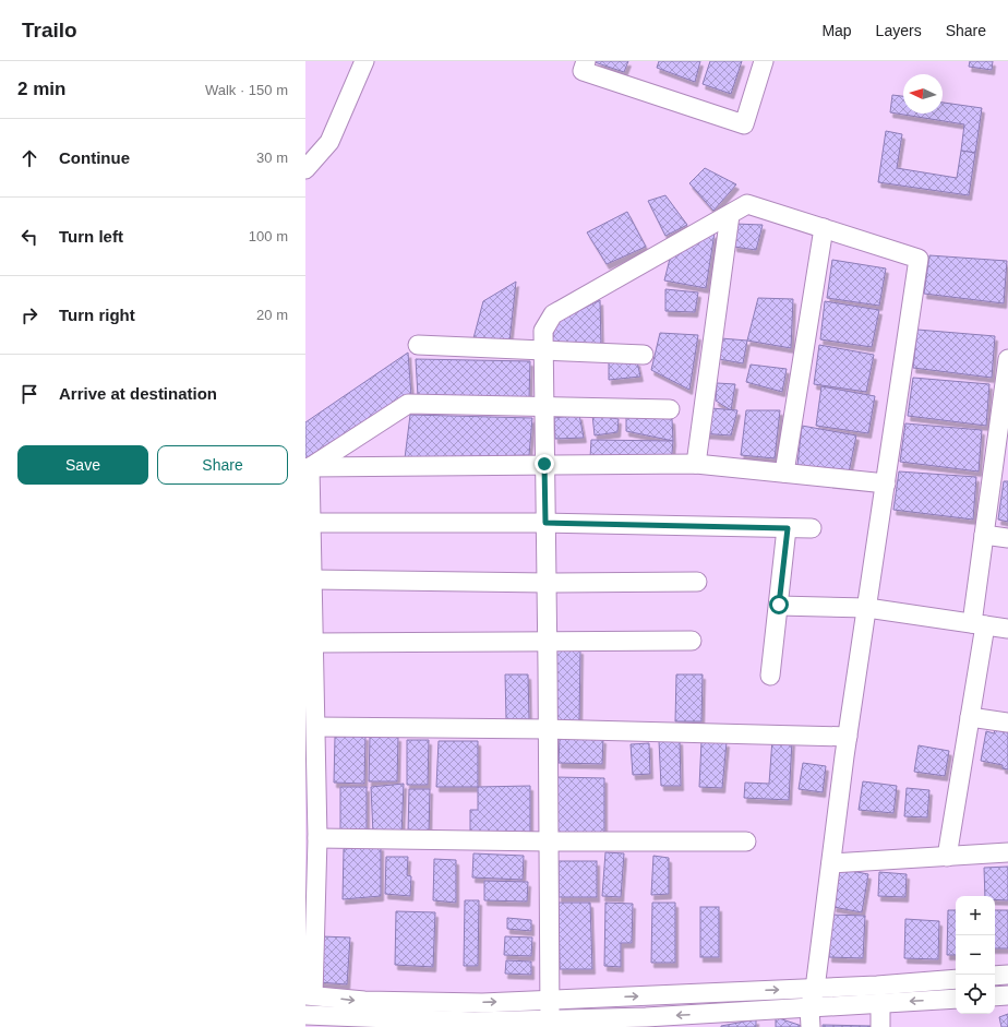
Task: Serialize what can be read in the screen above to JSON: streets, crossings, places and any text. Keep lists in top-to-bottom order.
{
  "north": "left",
  "page": {
    "header": "Trailo",
    "nav": ["Map", "Layers", "Share"],
    "heading": ["2 min", "Walk · 150 m"],
    "list": [
      ["Continue", "30 m"],
      ["Turn left", "100 m"],
      ["Turn right", "20 m"],
      "Arrive at destination"
    ],
    "buttons": ["Save", "Share"],
    "map_buttons": ["+", "−"]
  }
}
